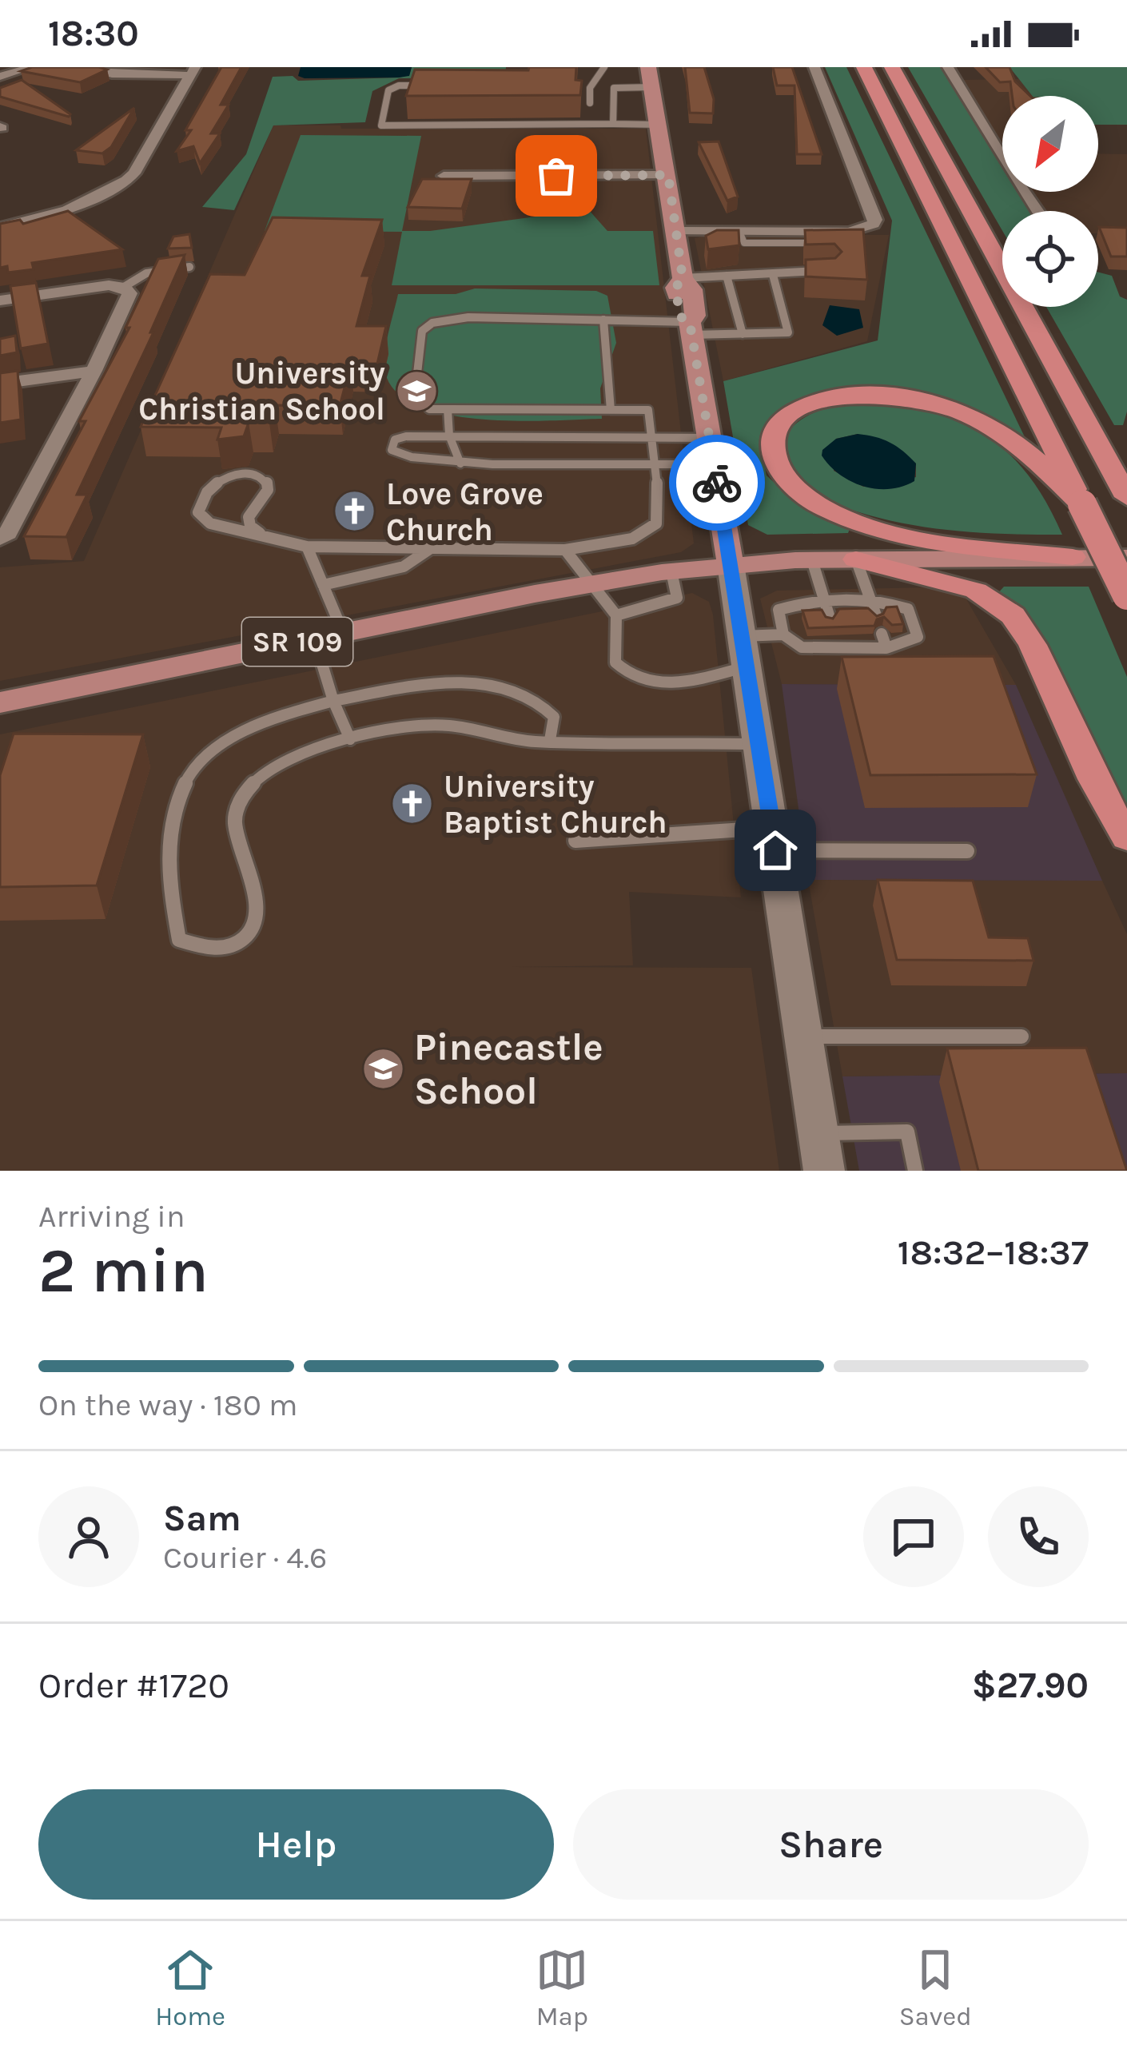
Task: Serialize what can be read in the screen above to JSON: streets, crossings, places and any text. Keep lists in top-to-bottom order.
{
  "streets": {
    "main road": ["SR 109"]
  },
  "places": {
    "school or university": ["University Christian School", "Pinecastle School"],
    "church": ["Love Grove Church", "University Baptist Church"]
  },
  "north": "bottom left",
  "page": {
    "status": "18:30",
    "heading": ["2 min", "Arriving in", "18:32–18:37"],
    "panel": [
      "Sam",
      "Courier · 4.6",
      "Order #1720",
      "$27.90"
    ],
    "bar": "On the way · 180 m",
    "buttons": ["Help", "Share"],
    "tabs": ["Home", "Map", "Saved"]
  }
}
